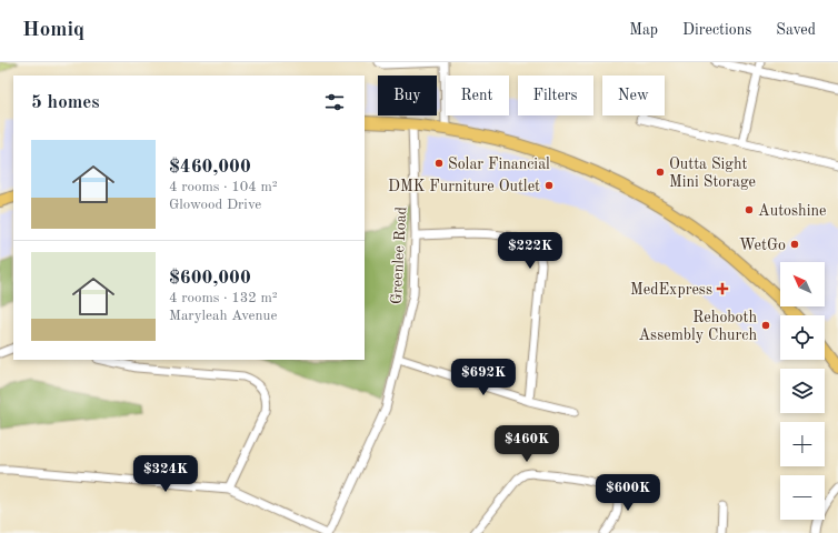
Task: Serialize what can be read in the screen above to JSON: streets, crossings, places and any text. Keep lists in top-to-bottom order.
{
  "streets": {
    "street": ["Greenlee Road"]
  },
  "places": {
    "other": [
      "Solar Financial",
      "Outta Sight Mini Storage",
      "DMK Furniture Outlet",
      "Autoshine",
      "WetGo",
      "Rehoboth Assembly Church"
    ],
    "health": ["MedExpress"]
  },
  "north": "top left",
  "page": {
    "header": "Homiq",
    "nav": ["Map", "Directions", "Saved"],
    "chip": [
      "Buy",
      "Rent",
      "Filters",
      "New"
    ],
    "heading": "5 homes",
    "list": [
      {
        "name": "$460,000",
        "note": "4 rooms · 104 m² · Glowood Drive"
      },
      {
        "name": "$600,000",
        "note": "4 rooms · 132 m² · Maryleah Avenue"
      }
    ],
    "price": [
      "$222K",
      "$692K",
      "$460K",
      "$324K",
      "$600K"
    ],
    "map_buttons": ["+", "−"]
  }
}
